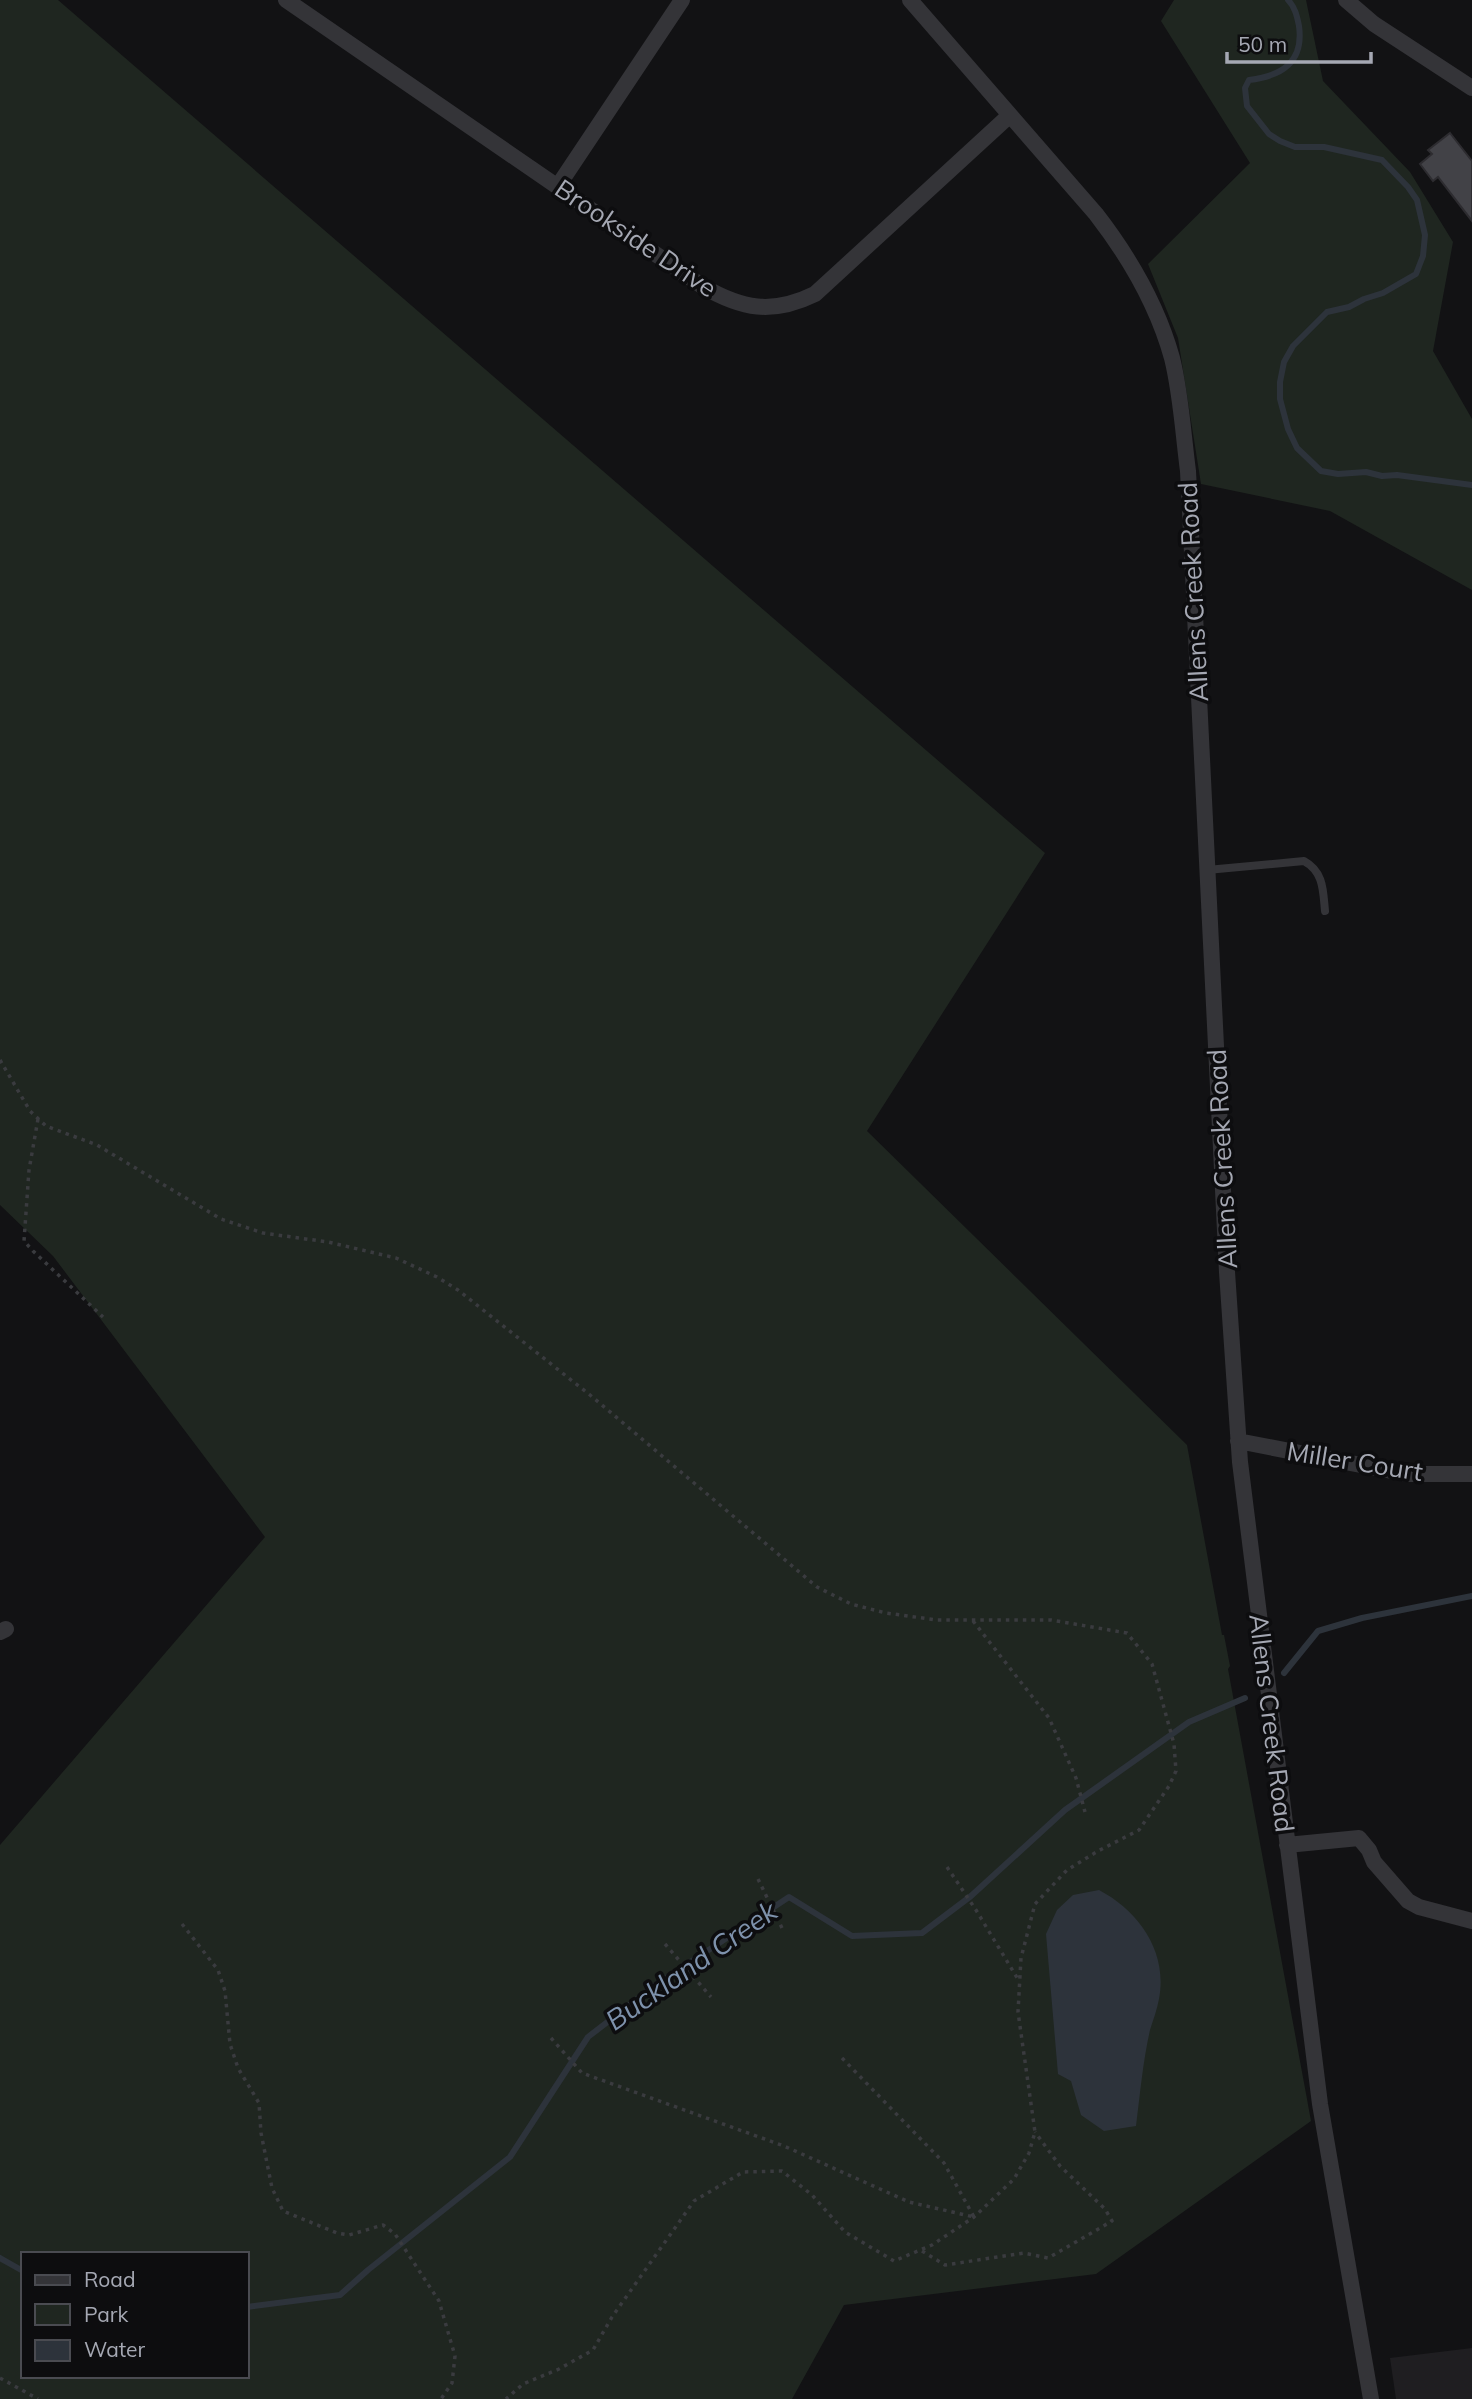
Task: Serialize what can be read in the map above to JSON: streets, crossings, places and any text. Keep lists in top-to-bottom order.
{
  "streets": {
    "street": ["Brookside Drive", "Allens Creek Road", "Miller Court"]
  },
  "crossings": [
    ["Brookside Drive", "Allens Creek Road"],
    ["Allens Creek Road", "Miller Court"]
  ],
  "water": ["Buckland Creek"],
  "legend": ["Road", "Park", "Water"],
  "scale_bar": "50 m"
}
